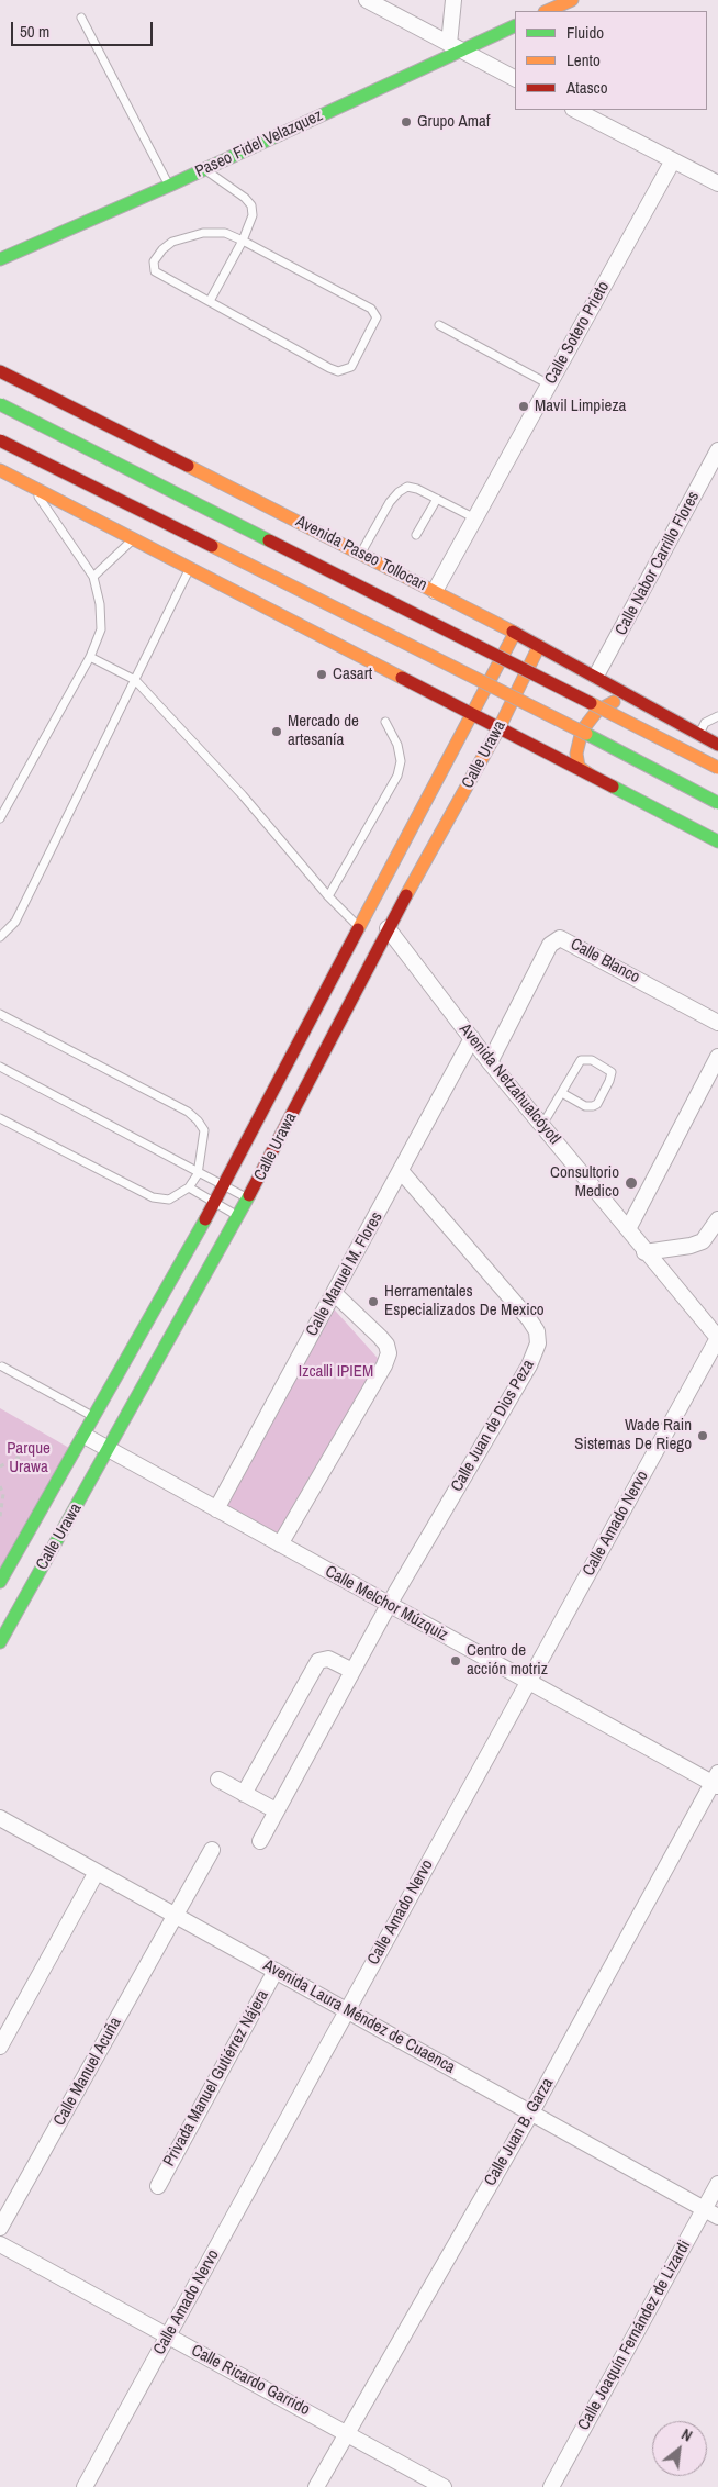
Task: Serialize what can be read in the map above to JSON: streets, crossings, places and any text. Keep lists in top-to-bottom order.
{
  "streets": {
    "main road": ["Paseo Fidel Velazquez", "Avenida Paseo Tollocan", "Calle Urawa"],
    "street": [
      "Calle Sotero Prieto",
      "Calle Nabor Carrillo Flores",
      "Calle Blanco",
      "Avenida Netzahualcóyotl",
      "Calle Manuel M. Flores",
      "Calle Juan de Dios Peza",
      "Calle Amado Nervo",
      "Calle Melchor Múzquiz",
      "Avenida Laura Méndez de Cuaenca",
      "Calle Manuel Acuña",
      "Privada Manuel Gutiérrez Nájera",
      "Calle Juan B. Garza",
      "Calle Joaquín Fernández de Lizardi",
      "Calle Ricardo Garrido"
    ]
  },
  "crossings": [
    ["Calle Sotero Prieto", "Avenida Paseo Tollocan"],
    ["Avenida Paseo Tollocan", "Calle Nabor Carrillo Flores"],
    ["Avenida Paseo Tollocan", "Calle Urawa"],
    ["Calle Urawa", "Avenida Netzahualcóyotl"],
    ["Calle Urawa", "Calle Melchor Múzquiz"],
    ["Calle Blanco", "Avenida Netzahualcóyotl"],
    ["Avenida Netzahualcóyotl", "Calle Manuel M. Flores"],
    ["Avenida Netzahualcóyotl", "Calle Amado Nervo"],
    ["Calle Manuel M. Flores", "Calle Juan de Dios Peza"],
    ["Calle Manuel M. Flores", "Calle Melchor Múzquiz"],
    ["Calle Juan de Dios Peza", "Calle Melchor Múzquiz"],
    ["Calle Amado Nervo", "Calle Melchor Múzquiz"],
    ["Calle Amado Nervo", "Avenida Laura Méndez de Cuaenca"],
    ["Calle Amado Nervo", "Calle Ricardo Garrido"],
    ["Calle Melchor Múzquiz", "Calle Juan B. Garza"],
    ["Avenida Laura Méndez de Cuaenca", "Calle Manuel Acuña"],
    ["Avenida Laura Méndez de Cuaenca", "Privada Manuel Gutiérrez Nájera"],
    ["Avenida Laura Méndez de Cuaenca", "Calle Juan B. Garza"],
    ["Avenida Laura Méndez de Cuaenca", "Calle Joaquín Fernández de Lizardi"],
    ["Calle Juan B. Garza", "Calle Ricardo Garrido"]
  ],
  "parks": ["Izcalli IPIEM", "Parque Urawa"],
  "places": [
    "Grupo Amaf",
    "Mavil Limpieza",
    "Casart",
    "Mercado de artesanía",
    "Consultorio Medico",
    "Herramentales Especializados De Mexico",
    "Wade Rain Sistemas De Riego",
    "Centro de acción motriz"
  ],
  "legend": ["Fluido", "Lento", "Atasco"],
  "scale_bar": "50 m",
  "north": "top right"
}
